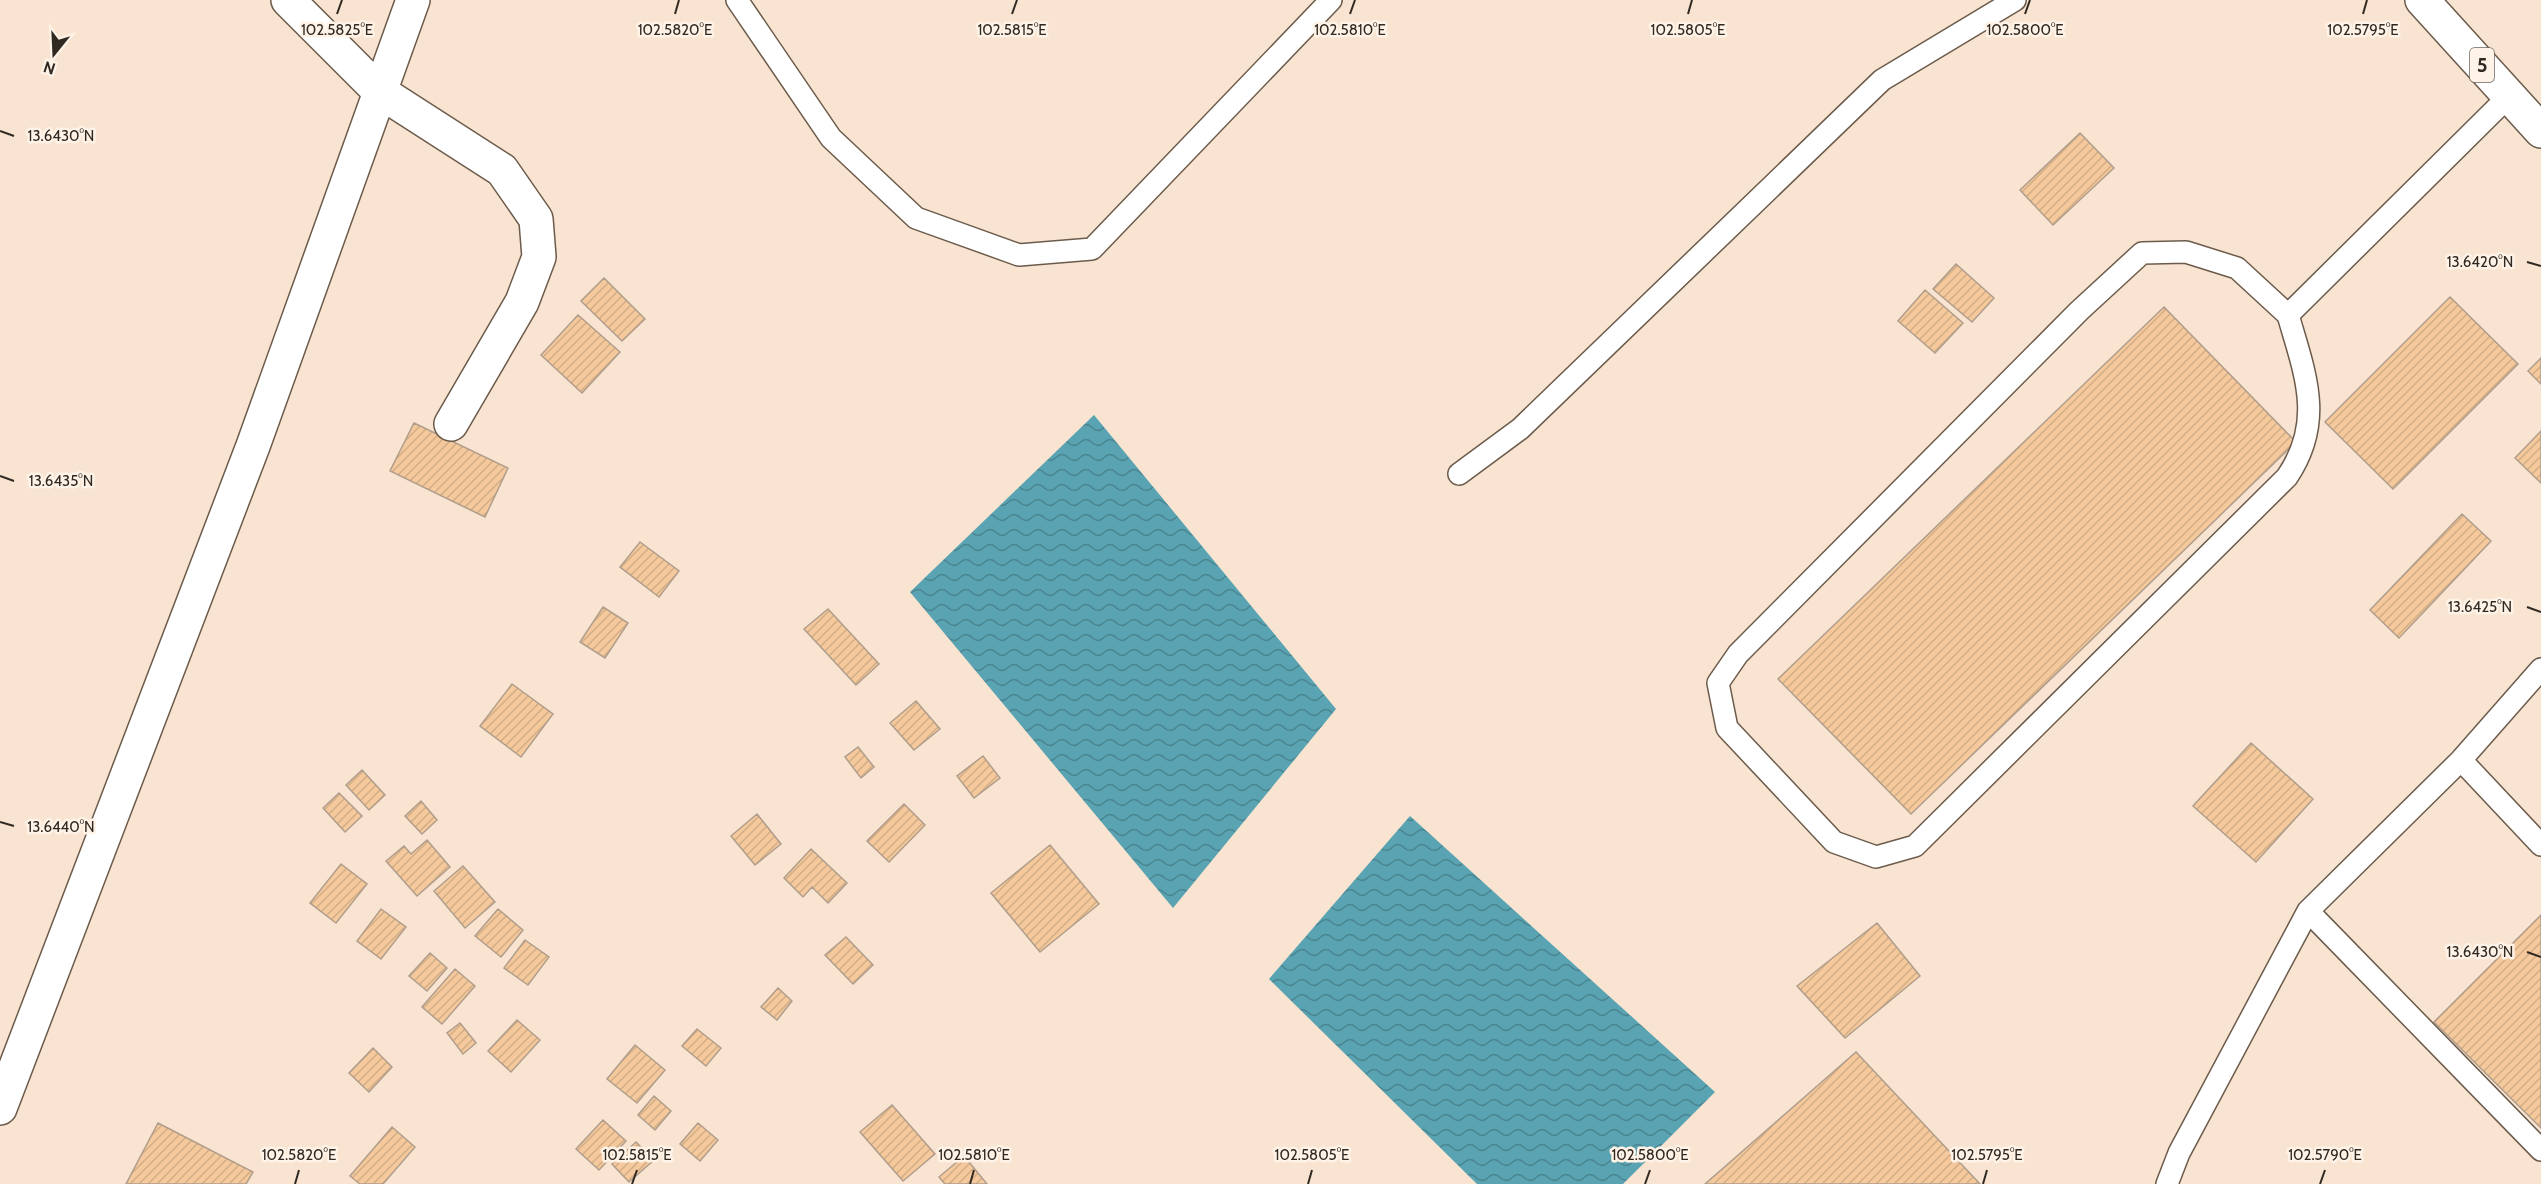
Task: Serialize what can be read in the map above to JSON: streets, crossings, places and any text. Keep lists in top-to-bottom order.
{
  "streets": {
    "main road": ["5"]
  },
  "north": "bottom",
  "coordinates": [
    "102.5825°E",
    "102.5820°E",
    "102.5815°E",
    "102.5810°E",
    "102.5805°E",
    "102.5800°E",
    "102.5795°E",
    "13.6430°N",
    "13.6420°N",
    "13.6435°N",
    "13.6425°N",
    "13.6440°N",
    "102.5790°E"
  ]
}
